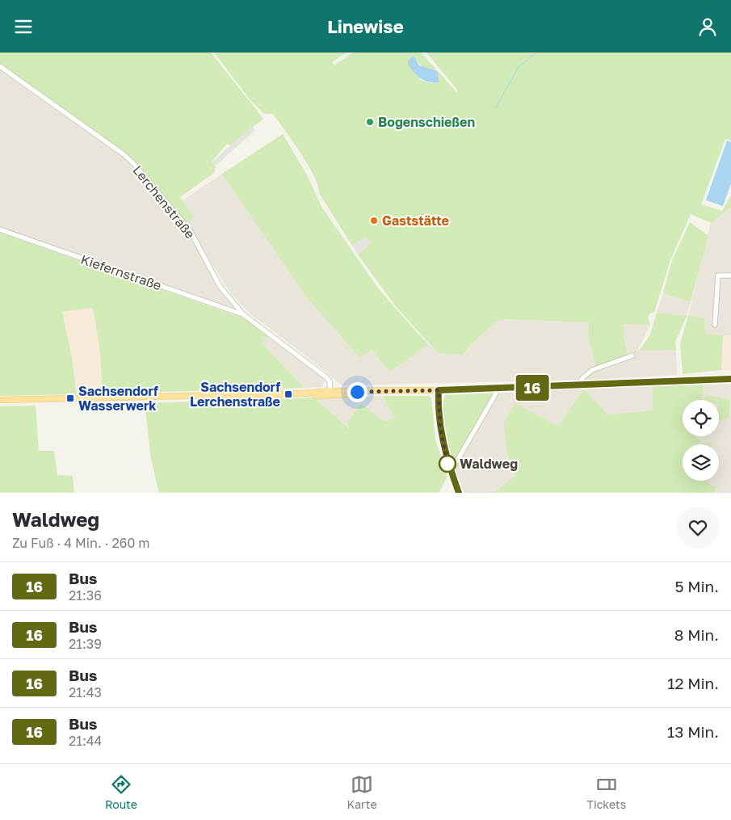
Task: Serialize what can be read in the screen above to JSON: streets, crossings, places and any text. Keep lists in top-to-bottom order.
{
  "streets": {
    "street": ["Lerchenstraße", "Kiefernstraße"]
  },
  "crossings": [
    ["Lerchenstraße", "Kiefernstraße"]
  ],
  "places": {
    "other": ["Bogenschießen", "Gaststätte", "Waldweg"],
    "transit": ["Sachsendorf Lerchenstraße", "Sachsendorf Wasserwerk"]
  },
  "lines": ["bus line 16"],
  "page": {
    "header": "Linewise",
    "on_map": "16",
    "heading": ["Waldweg", "Zu Fuß · 4 Min. · 260 m"],
    "list": [
      {
        "mark": "16",
        "name": "Bus",
        "note": "21:36",
        "value": "5 Min."
      },
      {
        "mark": "16",
        "name": "Bus",
        "note": "21:39",
        "value": "8 Min."
      },
      {
        "mark": "16",
        "name": "Bus",
        "note": "21:43",
        "value": "12 Min."
      },
      {
        "mark": "16",
        "name": "Bus",
        "note": "21:44",
        "value": "13 Min."
      }
    ],
    "tabs": ["Route", "Karte", "Tickets"]
  }
}
